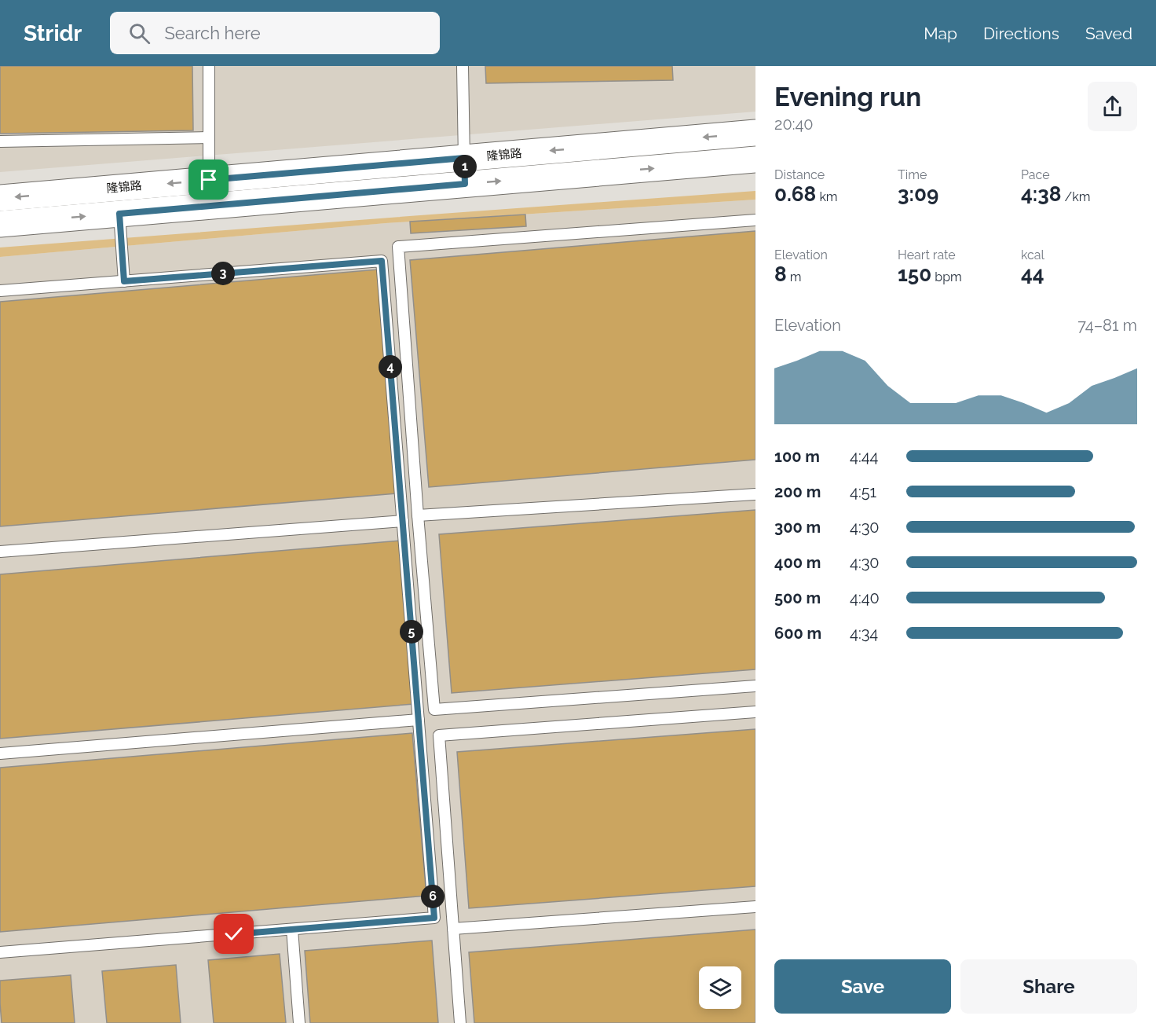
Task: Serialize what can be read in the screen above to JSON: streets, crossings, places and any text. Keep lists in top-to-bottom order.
{
  "streets": {
    "main road": ["隆锦路"]
  },
  "page": {
    "header": "Stridr",
    "search": "Search here",
    "nav": ["Map", "Directions", "Saved"],
    "heading": ["Evening run", "20:40"],
    "stats": [
      ["Distance", "0.68 km"],
      ["Time", "3:09"],
      ["Pace", "4:38 /km"],
      ["Elevation", "8 m"],
      ["Heart rate", "150 bpm"],
      ["kcal", "44"]
    ],
    "pins": [
      "1",
      "3",
      "4",
      "5",
      "6"
    ],
    "chart": ["Elevation", "74–81 m"],
    "list": [
      {
        "name": "100 m",
        "note": "4:44"
      },
      {
        "name": "200 m",
        "note": "4:51"
      },
      {
        "name": "300 m",
        "note": "4:30"
      },
      {
        "name": "400 m",
        "note": "4:30"
      },
      {
        "name": "500 m",
        "note": "4:40"
      },
      {
        "name": "600 m",
        "note": "4:34"
      }
    ],
    "buttons": ["Save", "Share"]
  }
}
